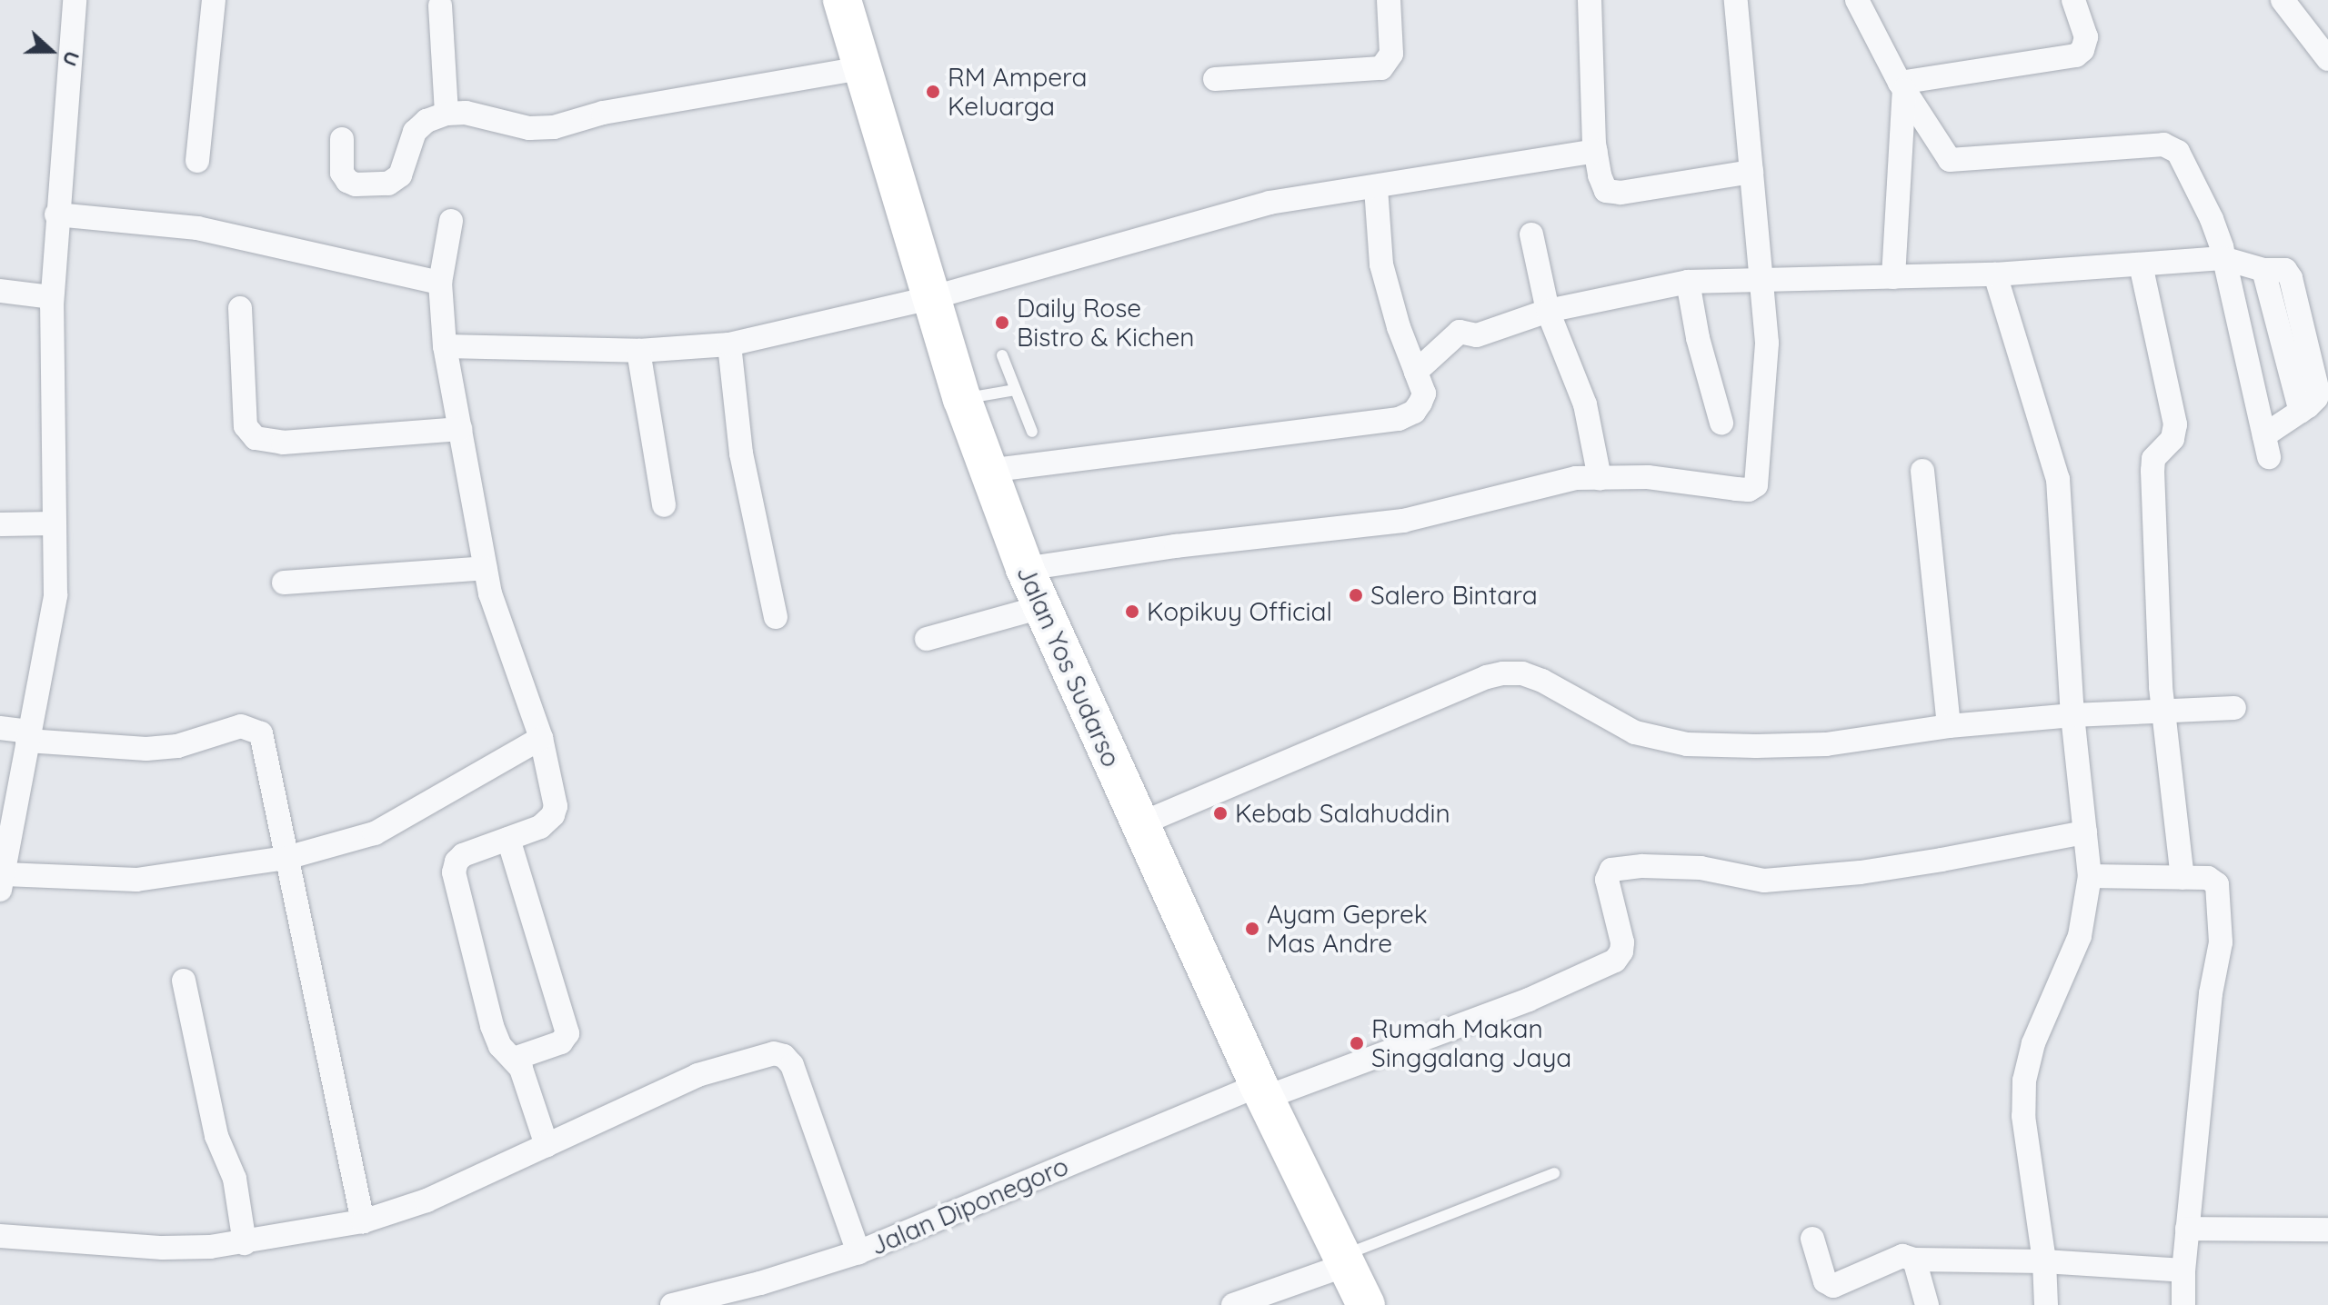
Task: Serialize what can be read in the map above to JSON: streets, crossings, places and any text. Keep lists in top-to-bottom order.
{
  "streets": {
    "highway": ["Jalan Yos Sudarso"],
    "street": ["Jalan Diponegoro"]
  },
  "crossings": [
    ["Jalan Yos Sudarso", "Jalan Diponegoro"]
  ],
  "places": [
    "RM Ampera Keluarga",
    "Daily Rose Bistro & Kichen",
    "Salero Bintara",
    "Kopikuy Official",
    "Kebab Salahuddin",
    "Ayam Geprek Mas Andre",
    "Rumah Makan Singgalang Jaya"
  ],
  "north": "right"
}
